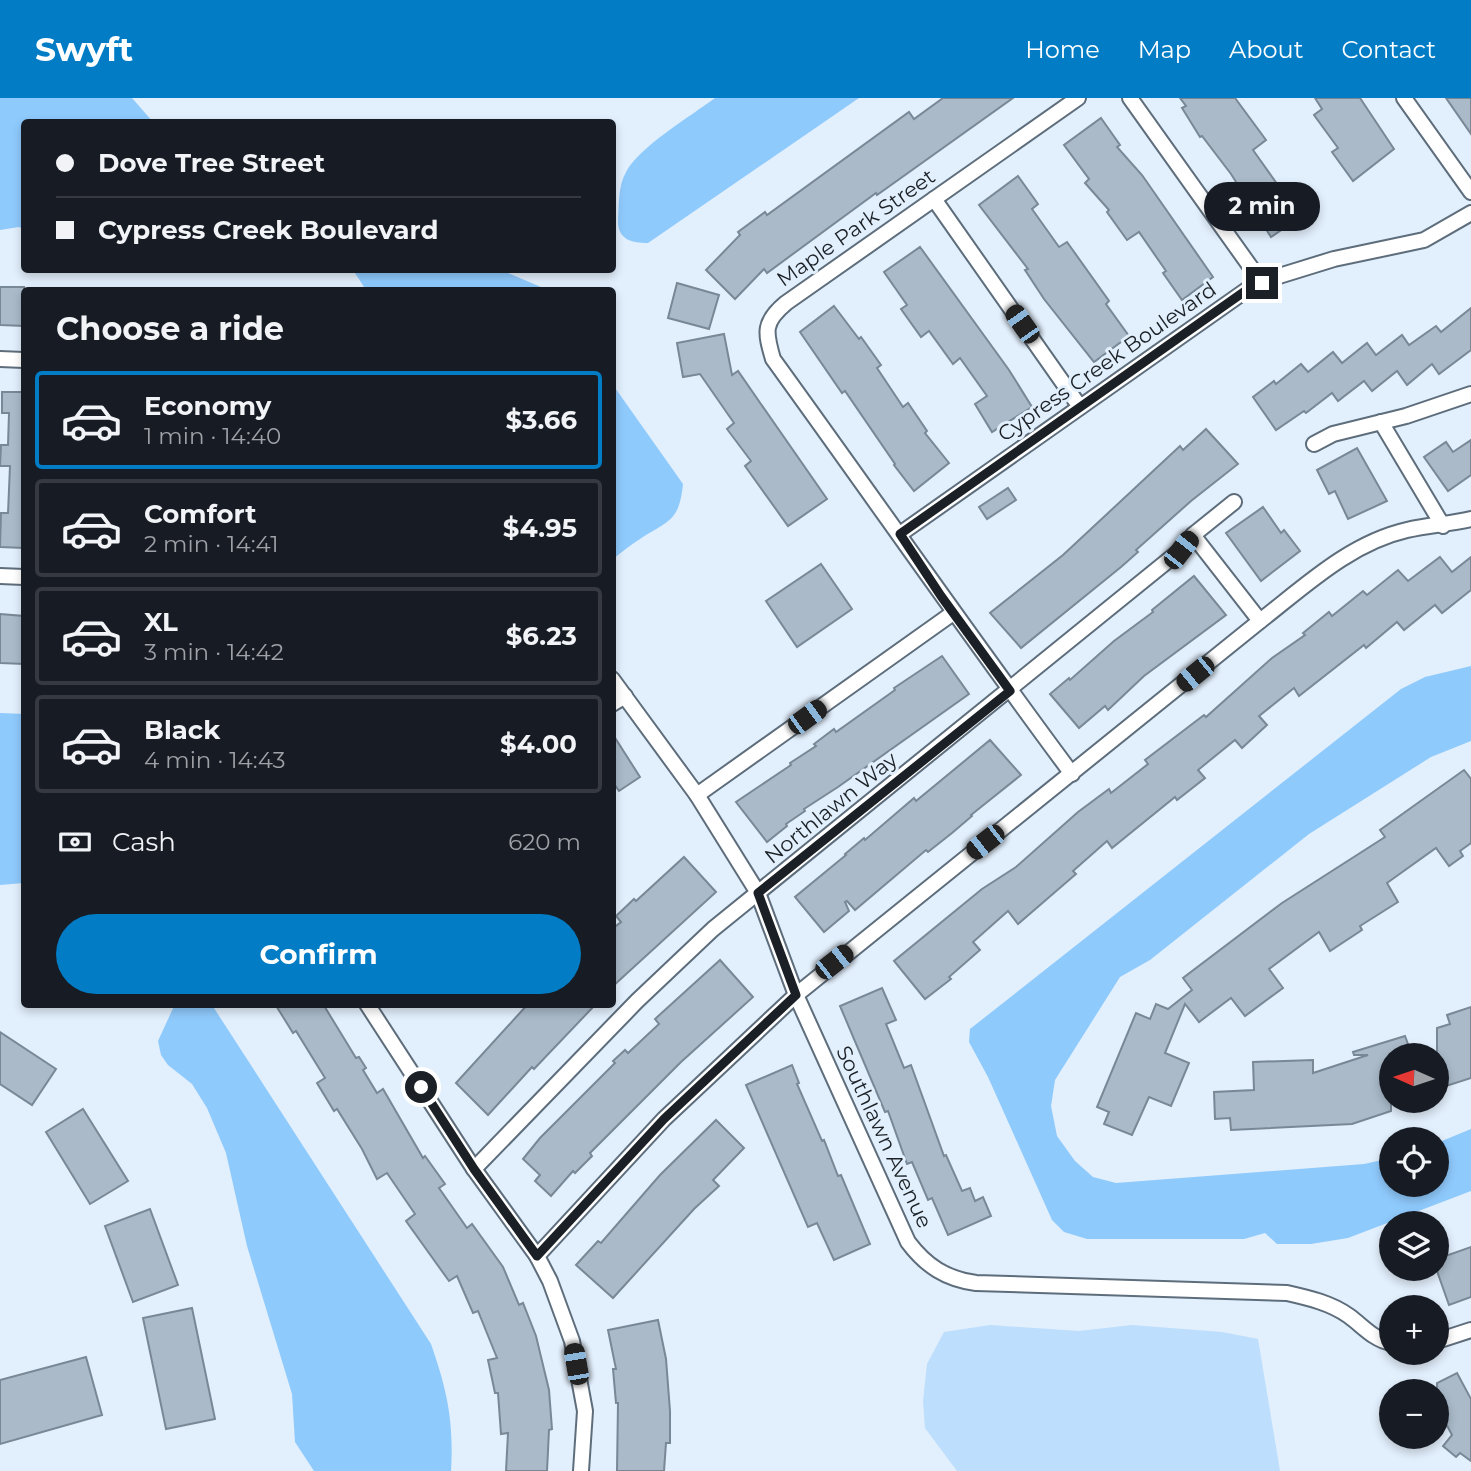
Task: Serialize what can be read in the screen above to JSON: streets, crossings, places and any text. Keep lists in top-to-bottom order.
{
  "streets": {
    "street": [
      "Maple Park Street",
      "Cypress Creek Boulevard",
      "Northlawn Way",
      "Southlawn Avenue"
    ]
  },
  "crossings": [
    ["Maple Park Street", "Cypress Creek Boulevard"],
    ["Maple Park Street", "Northlawn Way"],
    ["Northlawn Way", "Southlawn Avenue"]
  ],
  "north": "left",
  "page": {
    "header": "Swyft",
    "nav": [
      "Home",
      "Map",
      "About",
      "Contact"
    ],
    "banner": ["Dove Tree Street", "Cypress Creek Boulevard"],
    "bubble": "2 min",
    "heading": "Choose a ride",
    "list": [
      {
        "name": "Economy",
        "note": "1 min · 14:40",
        "value": "$3.66"
      },
      {
        "name": "Comfort",
        "note": "2 min · 14:41",
        "value": "$4.95"
      },
      {
        "name": "XL",
        "note": "3 min · 14:42",
        "value": "$6.23"
      },
      {
        "name": "Black",
        "note": "4 min · 14:43",
        "value": "$4.00"
      }
    ],
    "pay": ["Cash", "620 m"],
    "buttons": "Confirm",
    "map_buttons": ["+", "−"]
  }
}
